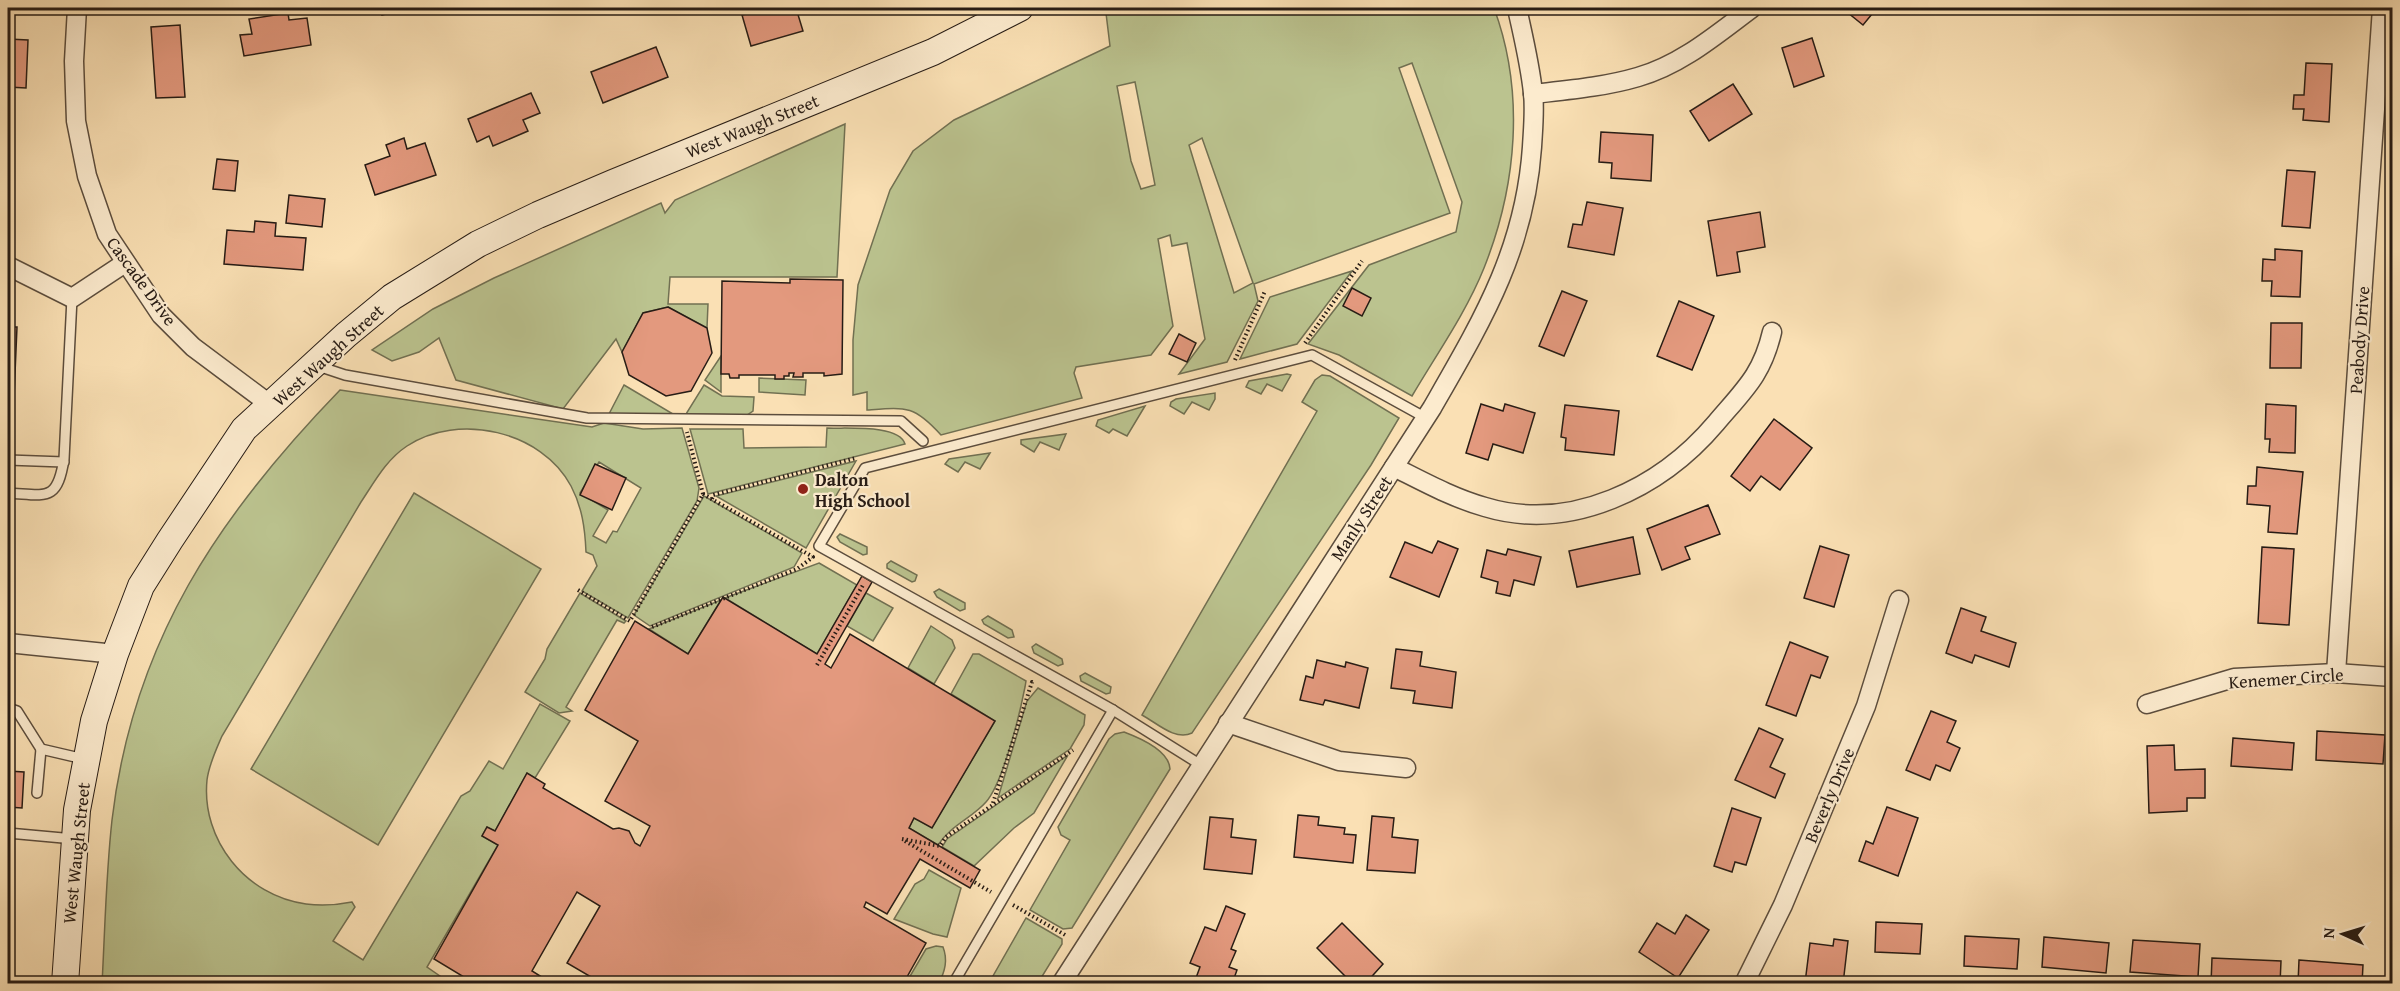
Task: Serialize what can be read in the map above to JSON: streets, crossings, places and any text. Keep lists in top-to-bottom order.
{
  "streets": {
    "street": [
      "West Waugh Street",
      "Cascade Drive",
      "Peabody Drive",
      "Manly Street",
      "Kenemer Circle",
      "Beverly Drive"
    ]
  },
  "crossings": [
    ["West Waugh Street", "Cascade Drive"],
    ["Peabody Drive", "Kenemer Circle"]
  ],
  "places": ["Dalton High School"],
  "north": "left"
}
